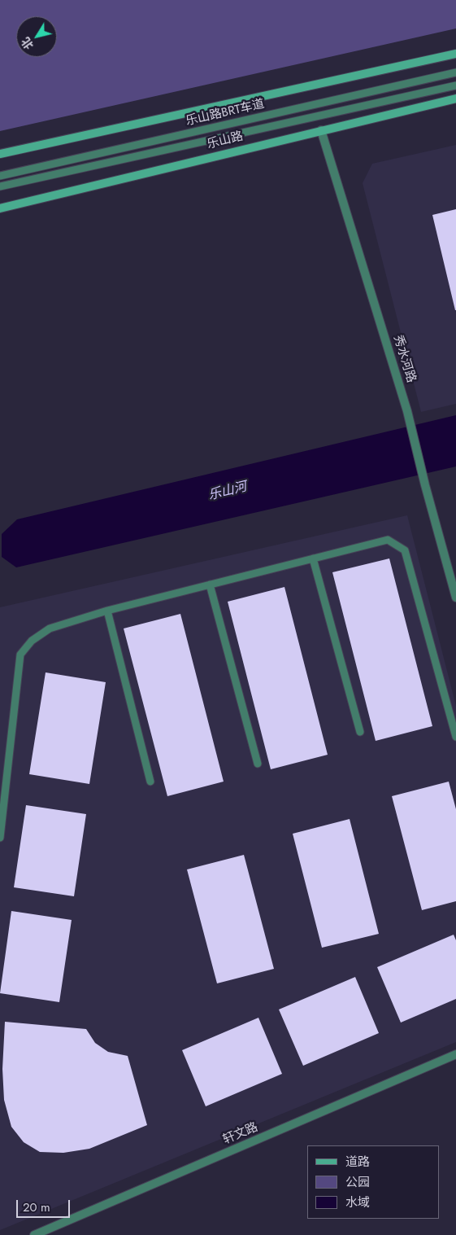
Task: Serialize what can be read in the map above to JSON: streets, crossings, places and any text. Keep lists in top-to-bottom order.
{
  "streets": {
    "main road": ["乐山路"],
    "street": ["秀水河路", "轩文路"],
    "lane": ["乐山路BRT车道"]
  },
  "crossings": [
    ["乐山路", "秀水河路"]
  ],
  "water": ["乐山河"],
  "legend": ["道路", "公园", "水域"],
  "scale_bar": "20 m",
  "north": "bottom left"
}
